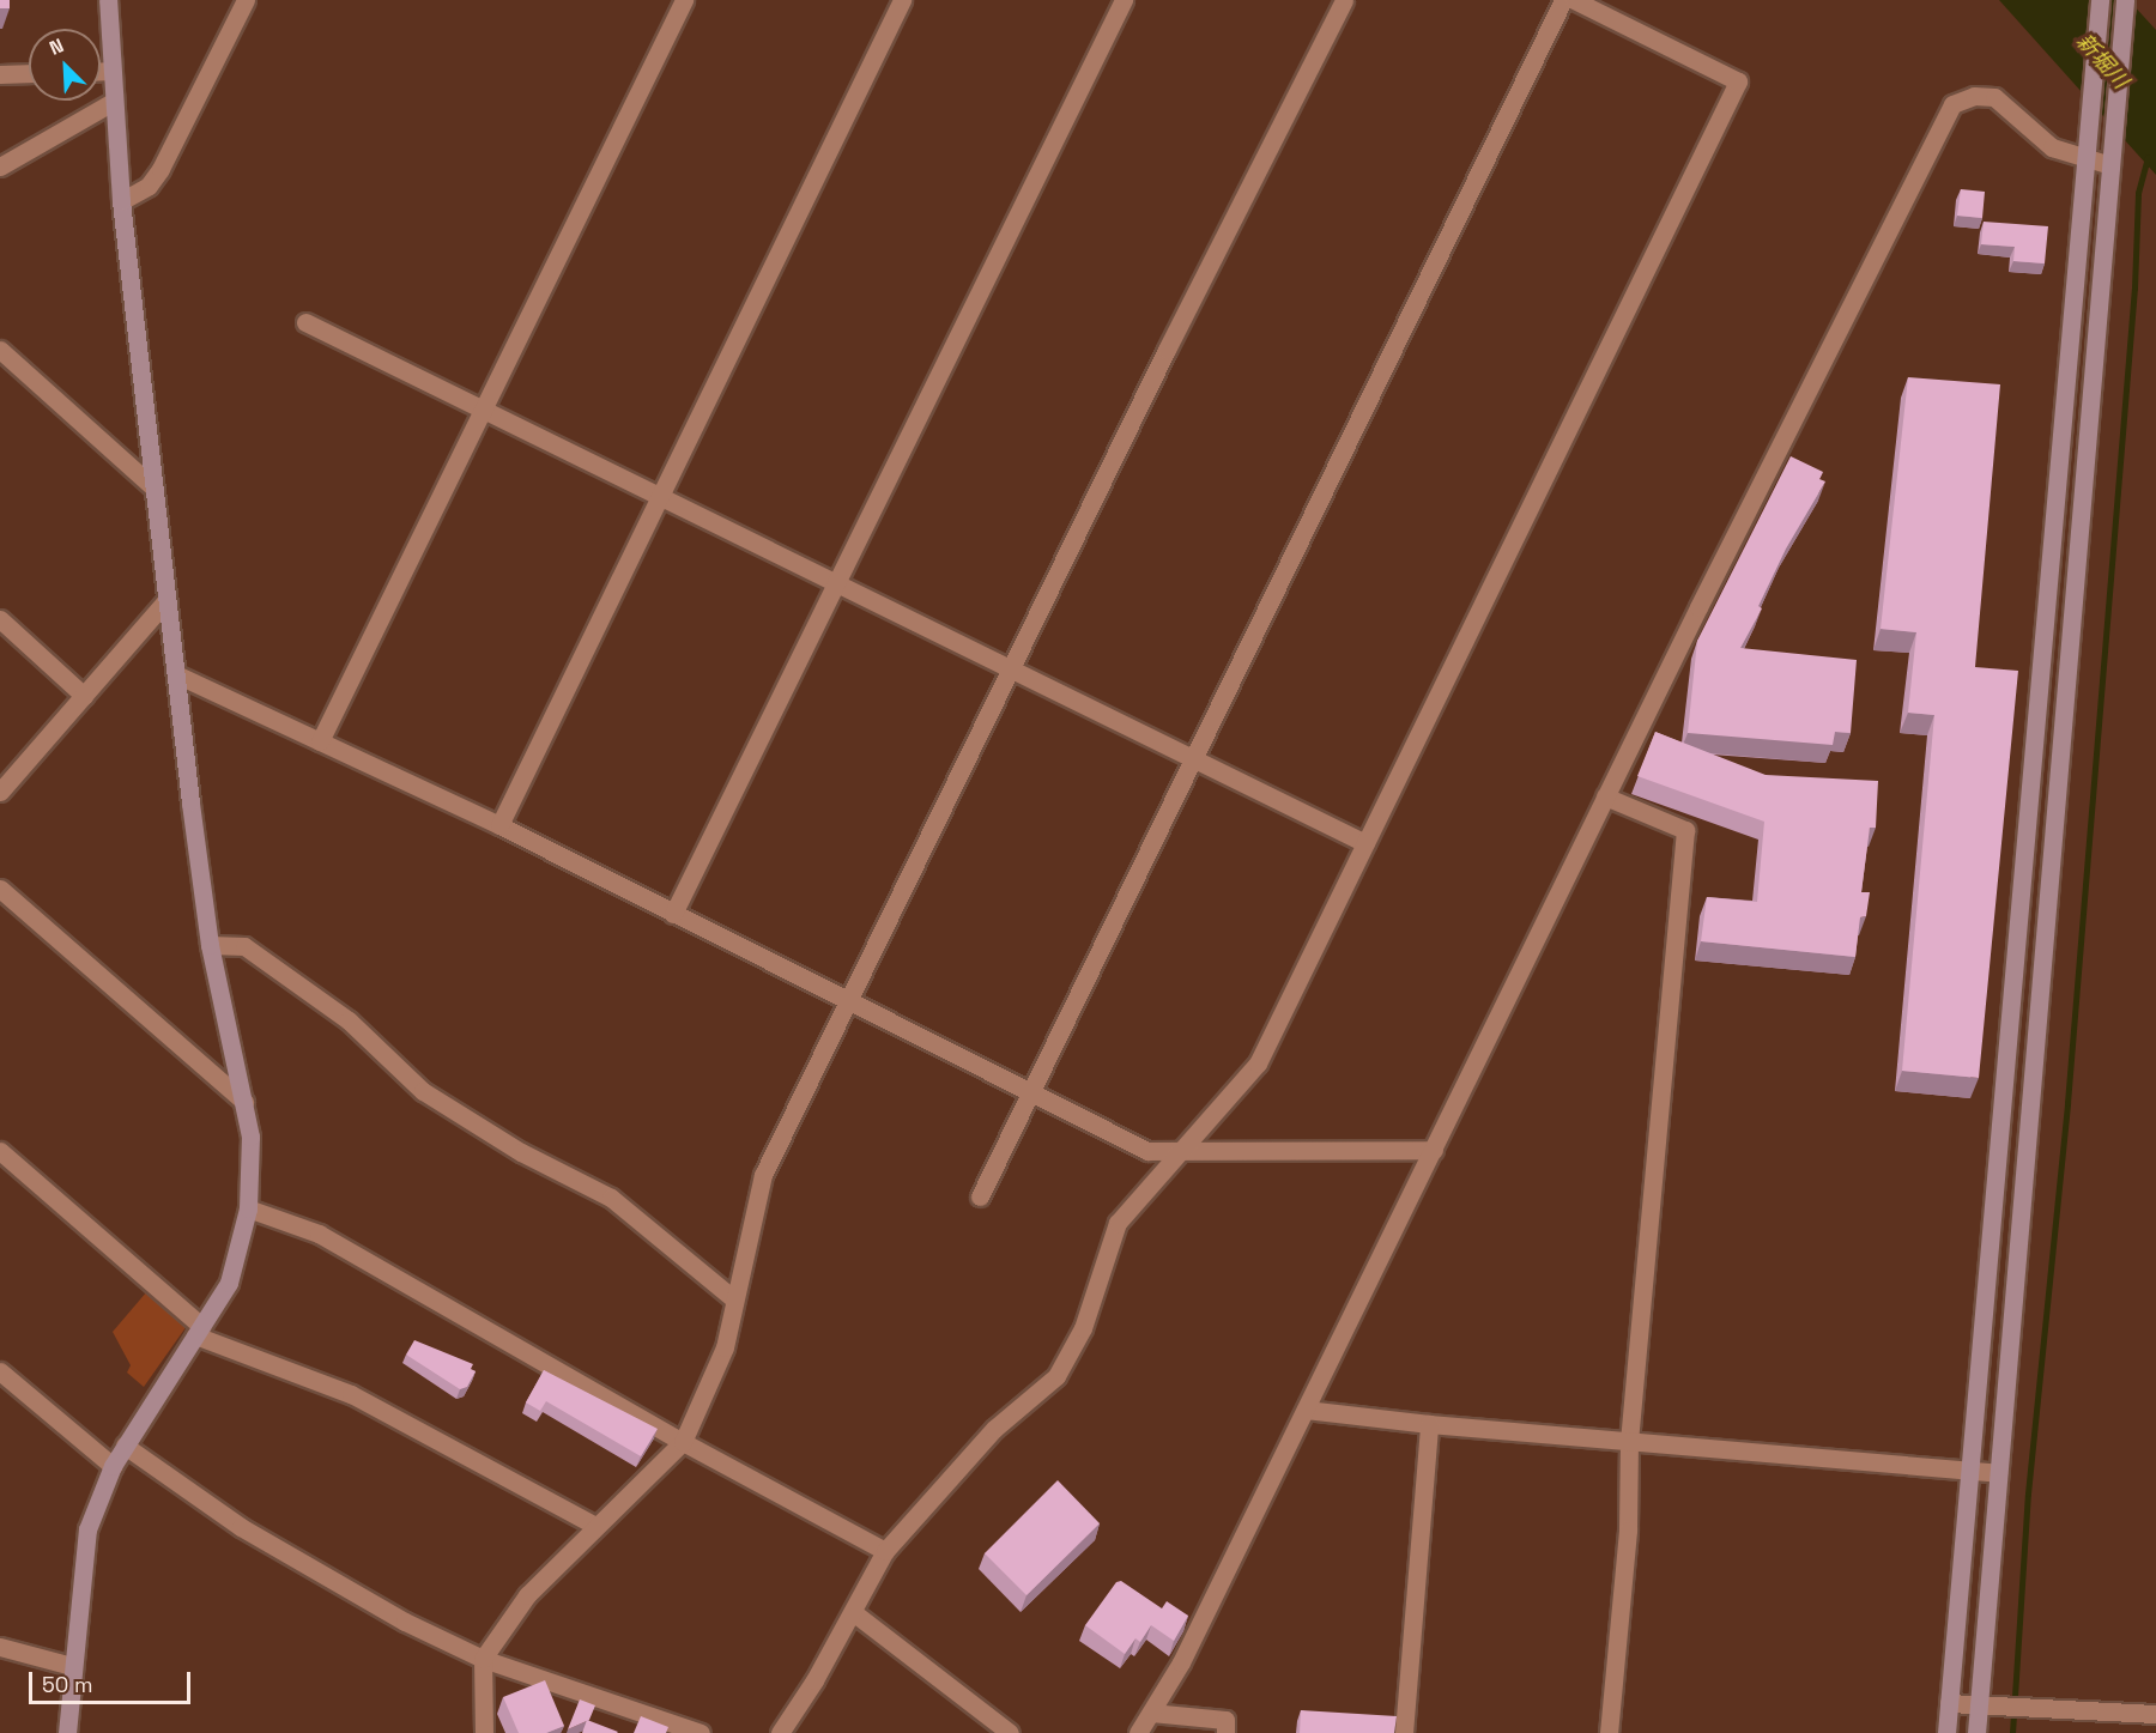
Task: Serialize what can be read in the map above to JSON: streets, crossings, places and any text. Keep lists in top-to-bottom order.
{
  "water": ["新堀川"],
  "scale_bar": "50 m",
  "north": "top left"
}
